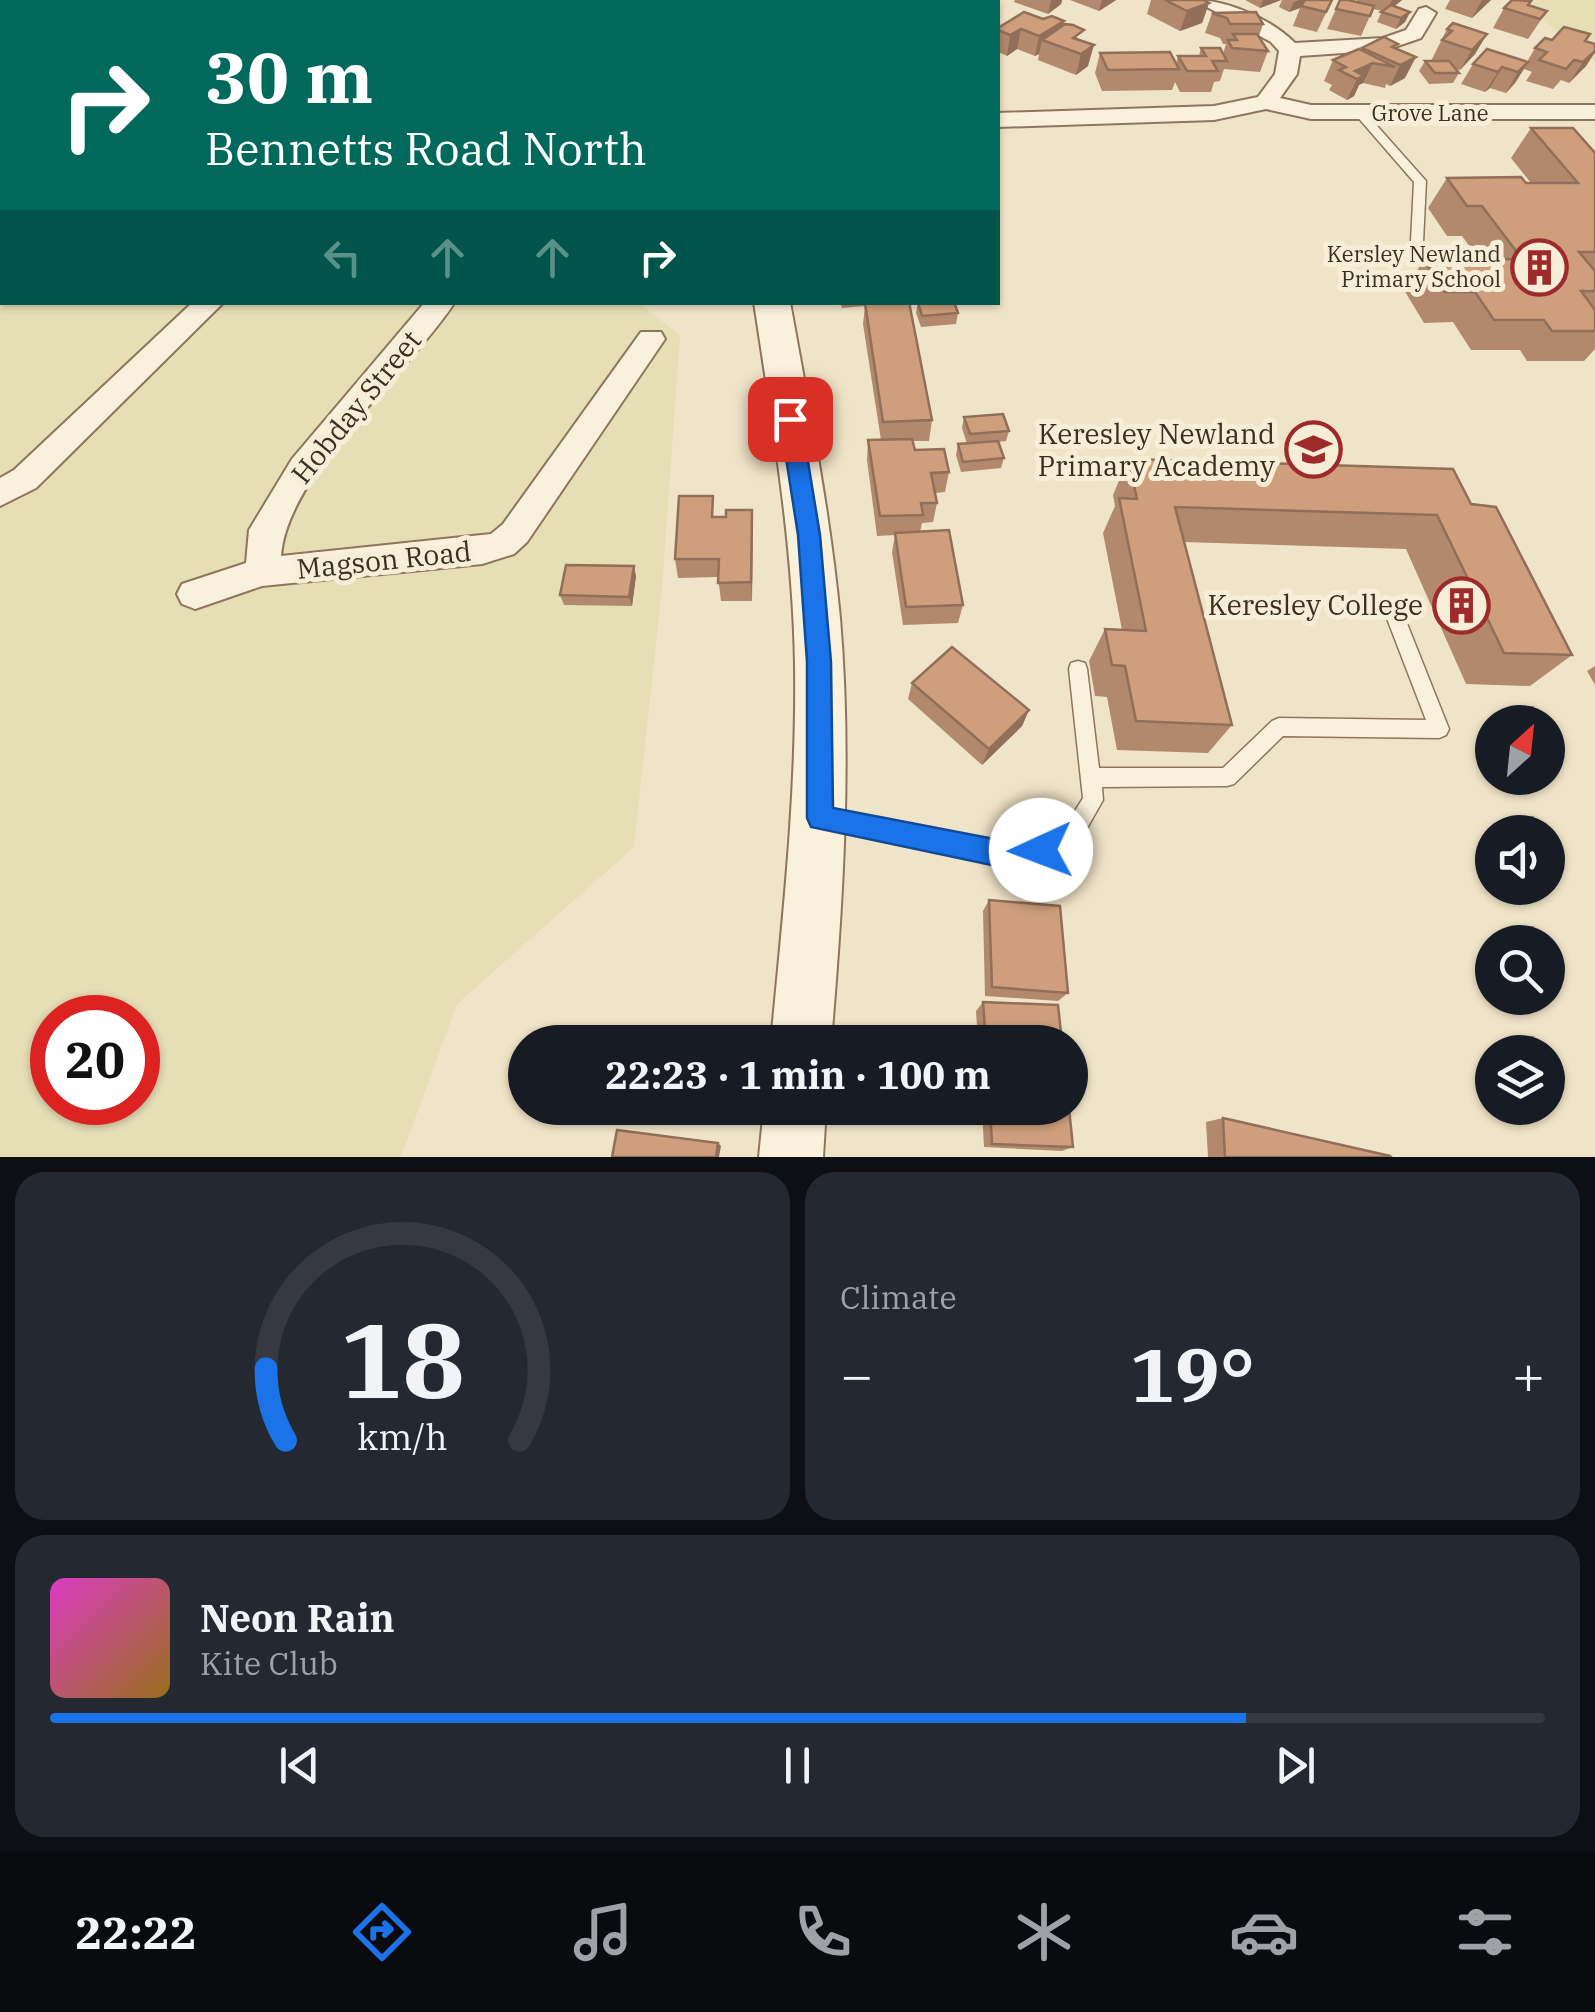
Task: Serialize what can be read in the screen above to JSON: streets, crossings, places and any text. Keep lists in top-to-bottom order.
{
  "streets": {
    "street": ["Grove Lane", "Hobday Street", "Magson Road"]
  },
  "crossings": [
    ["Hobday Street", "Magson Road"]
  ],
  "places": {
    "building": ["Kersley Newland Primary School", "Keresley College"],
    "school or university": ["Keresley Newland Primary Academy"]
  },
  "north": "top right",
  "page": {
    "turn": ["30 m", "Bennetts Road North"],
    "limit": "20",
    "trip": "22:23 · 1 min · 100 m",
    "tile": "Climate",
    "heat": ["−", "19°", "+"],
    "song": ["Neon Rain", "Kite Club"],
    "tabs": "22:22",
    "gauge": ["18", "km/h"]
  }
}
